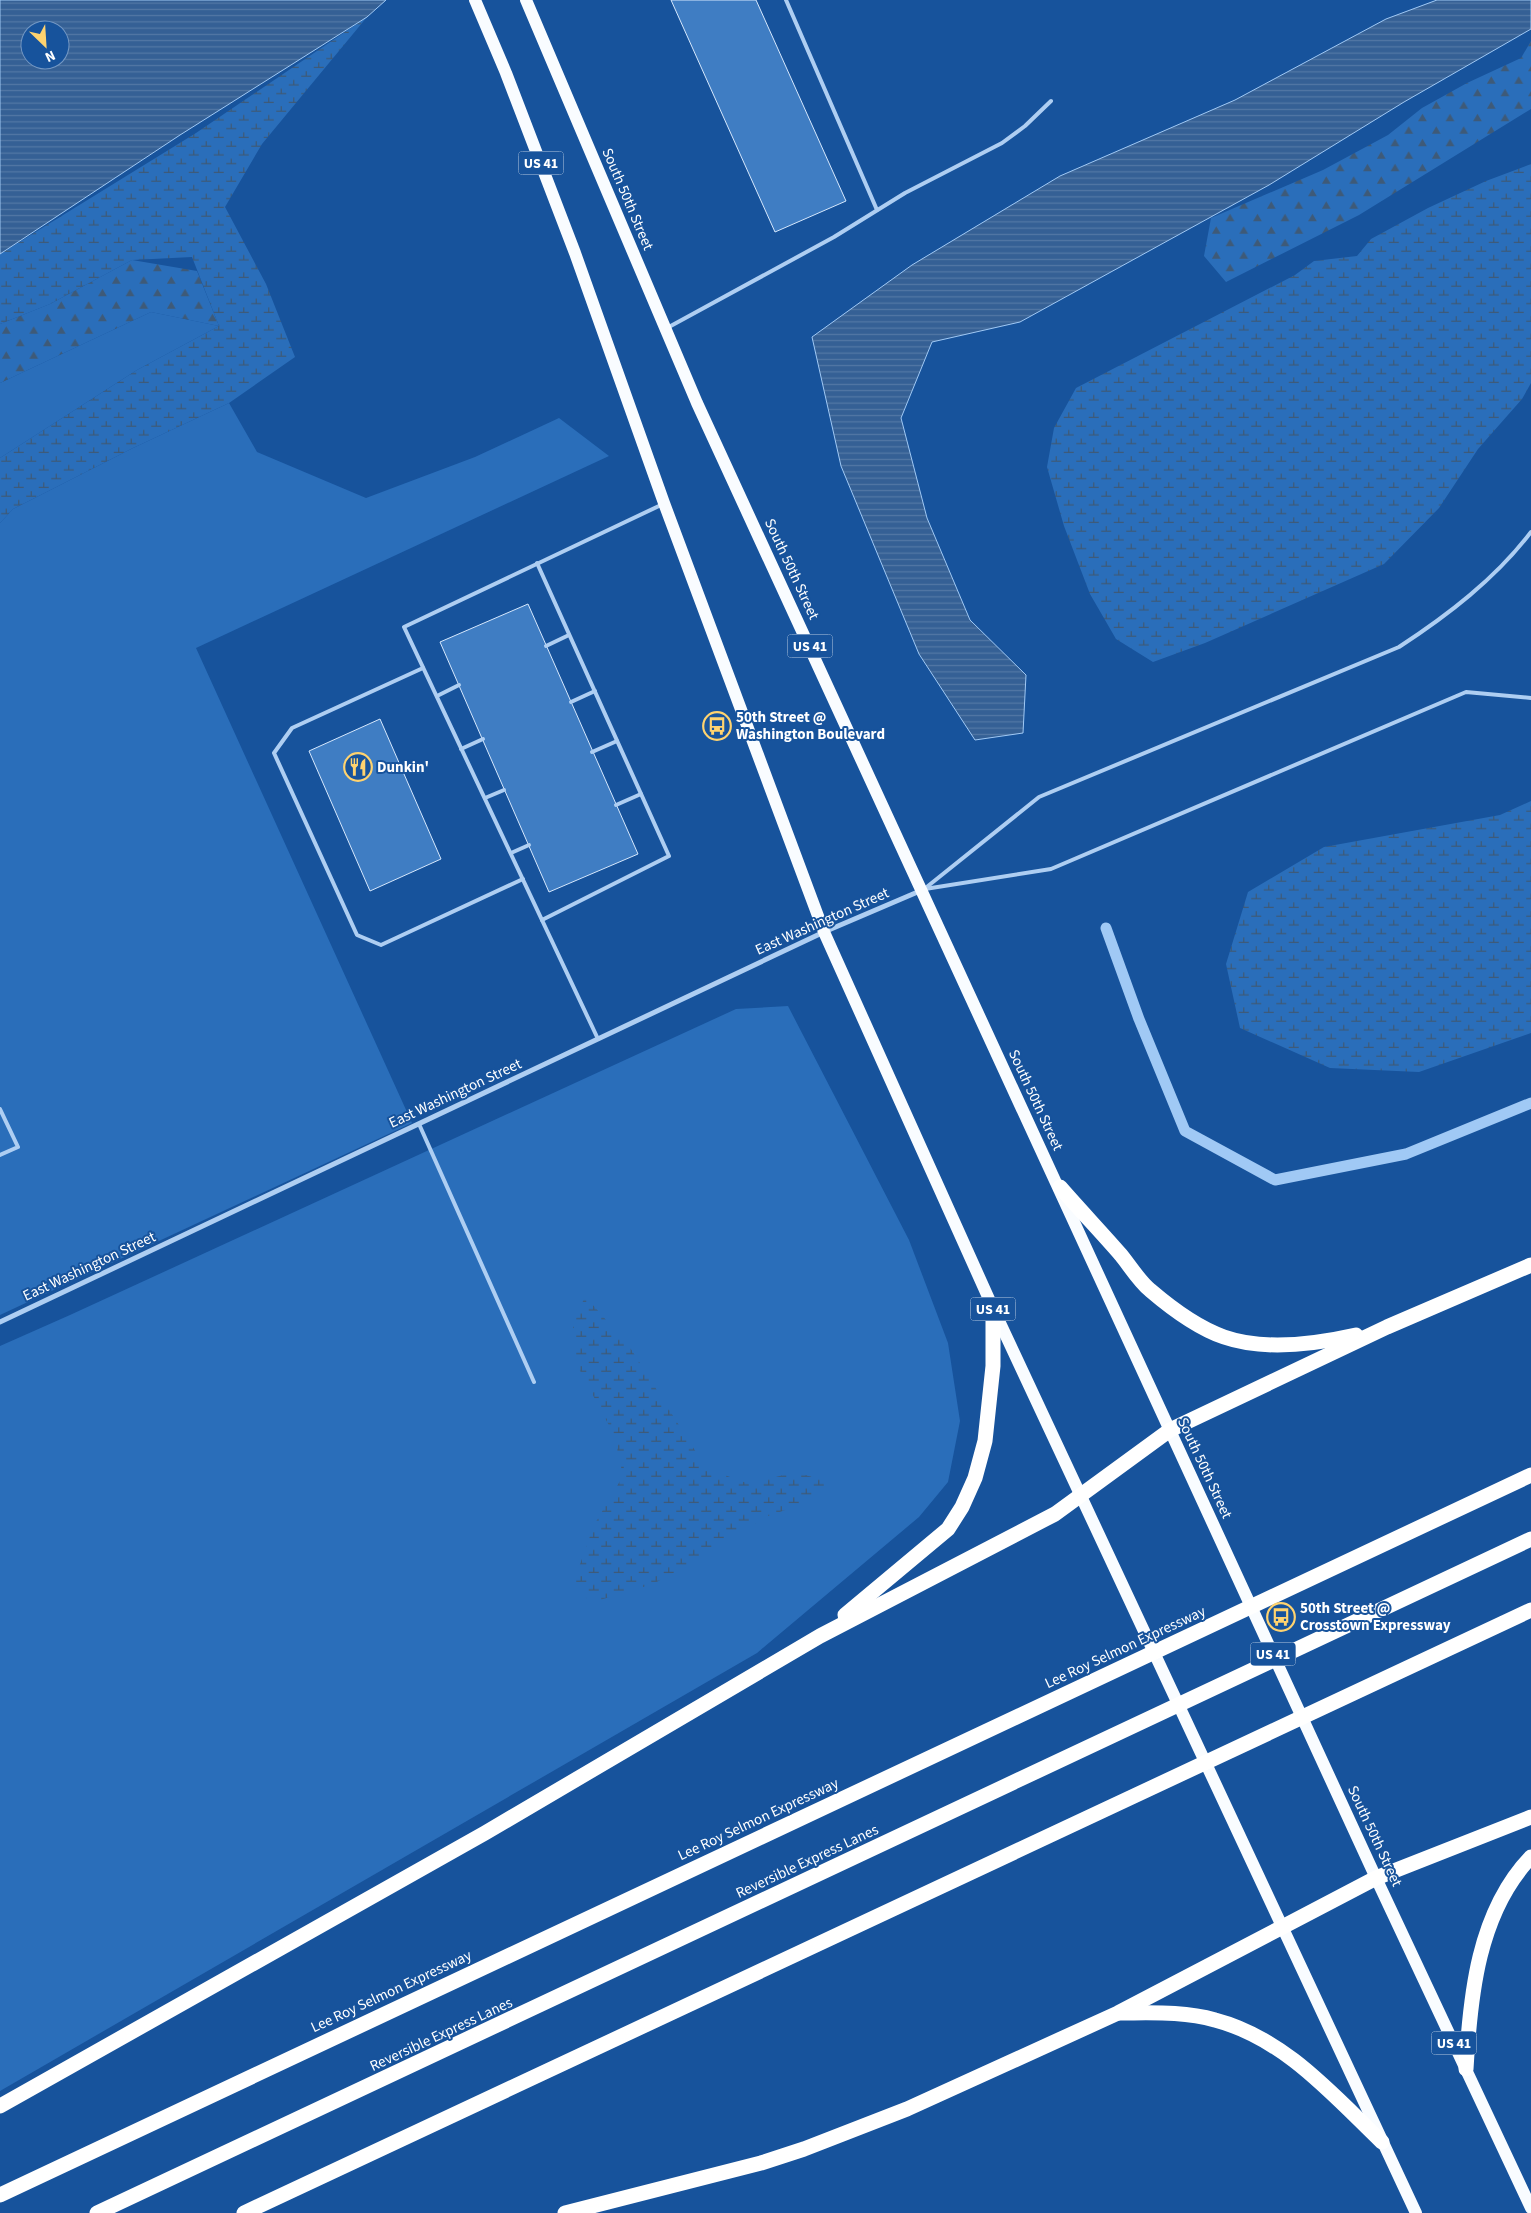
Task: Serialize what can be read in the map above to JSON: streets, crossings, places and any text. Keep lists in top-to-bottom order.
{
  "streets": {
    "highway": ["Lee Roy Selmon Expressway", "Reversible Express Lanes"],
    "main road": ["US 41", "South 50th Street"],
    "street": ["East Washington Street"]
  },
  "crossings": [
    ["US 41", "East Washington Street"],
    ["South 50th Street", "East Washington Street"]
  ],
  "places": {
    "bus stop": ["50th Street @ Washington Boulevard", "50th Street @ Crosstown Expressway"],
    "restaurant": ["Dunkin'"]
  },
  "north": "bottom right"
}
